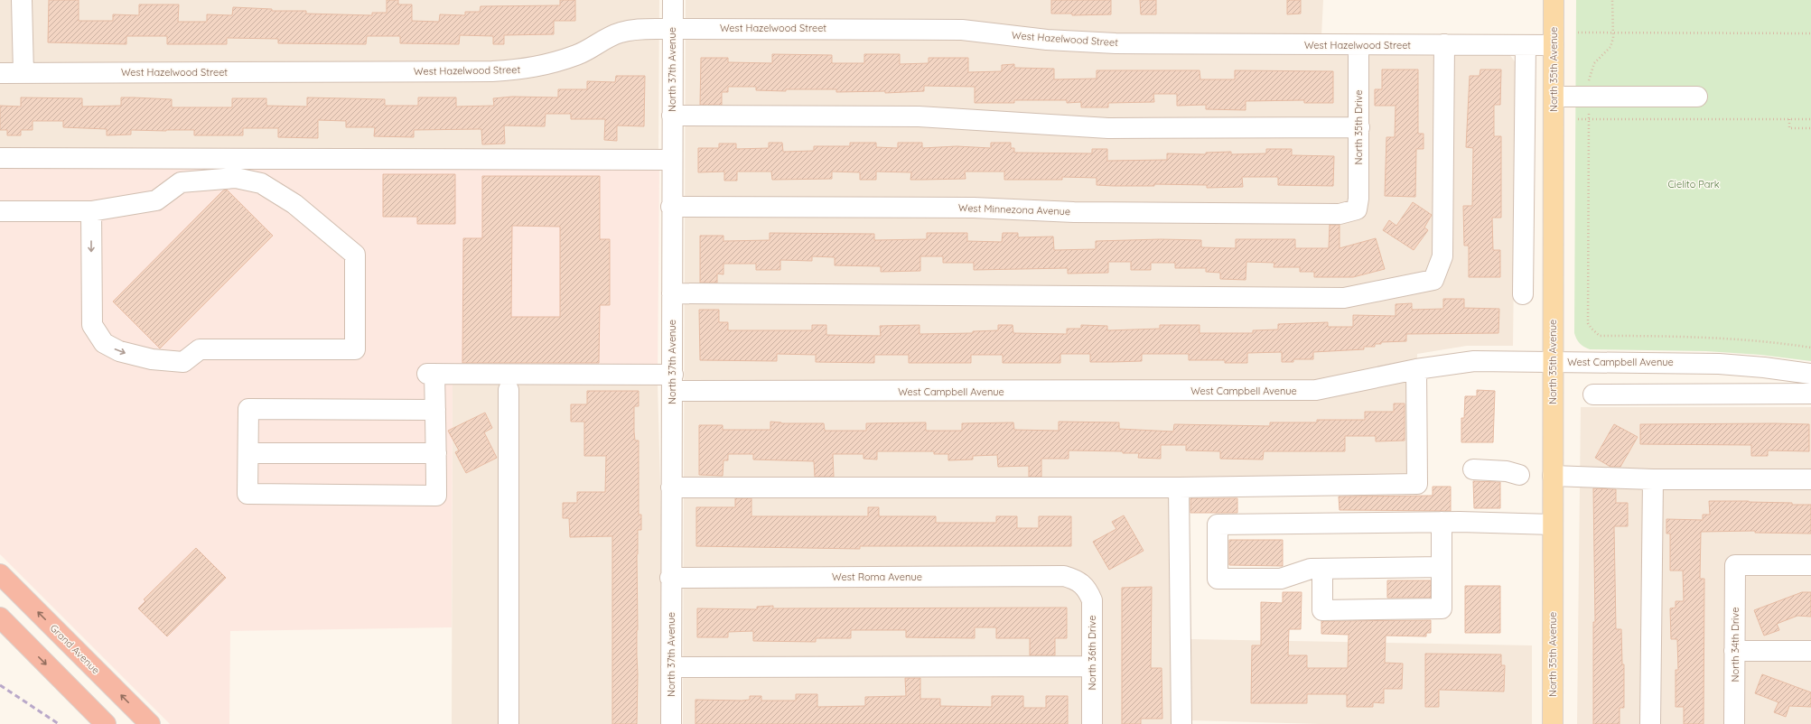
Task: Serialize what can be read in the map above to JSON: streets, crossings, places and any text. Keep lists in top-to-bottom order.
{
  "streets": {
    "highway": ["Grand Avenue"],
    "main road": ["North 35th Avenue"],
    "street": [
      "West Hazelwood Street",
      "North 37th Avenue",
      "North 35th Drive",
      "West Minnezona Avenue",
      "West Campbell Avenue",
      "West Roma Avenue",
      "North 34th Drive",
      "North 36th Drive"
    ]
  },
  "crossings": [
    ["West Hazelwood Street", "North 37th Avenue"],
    ["West Hazelwood Street", "North 35th Avenue"],
    ["West Hazelwood Street", "North 35th Drive"],
    ["North 37th Avenue", "West Minnezona Avenue"],
    ["North 37th Avenue", "West Campbell Avenue"],
    ["North 37th Avenue", "West Roma Avenue"],
    ["North 35th Avenue", "West Campbell Avenue"],
    ["North 35th Drive", "West Minnezona Avenue"],
    ["West Roma Avenue", "North 36th Drive"]
  ],
  "parks": ["Cielito Park"]
}
